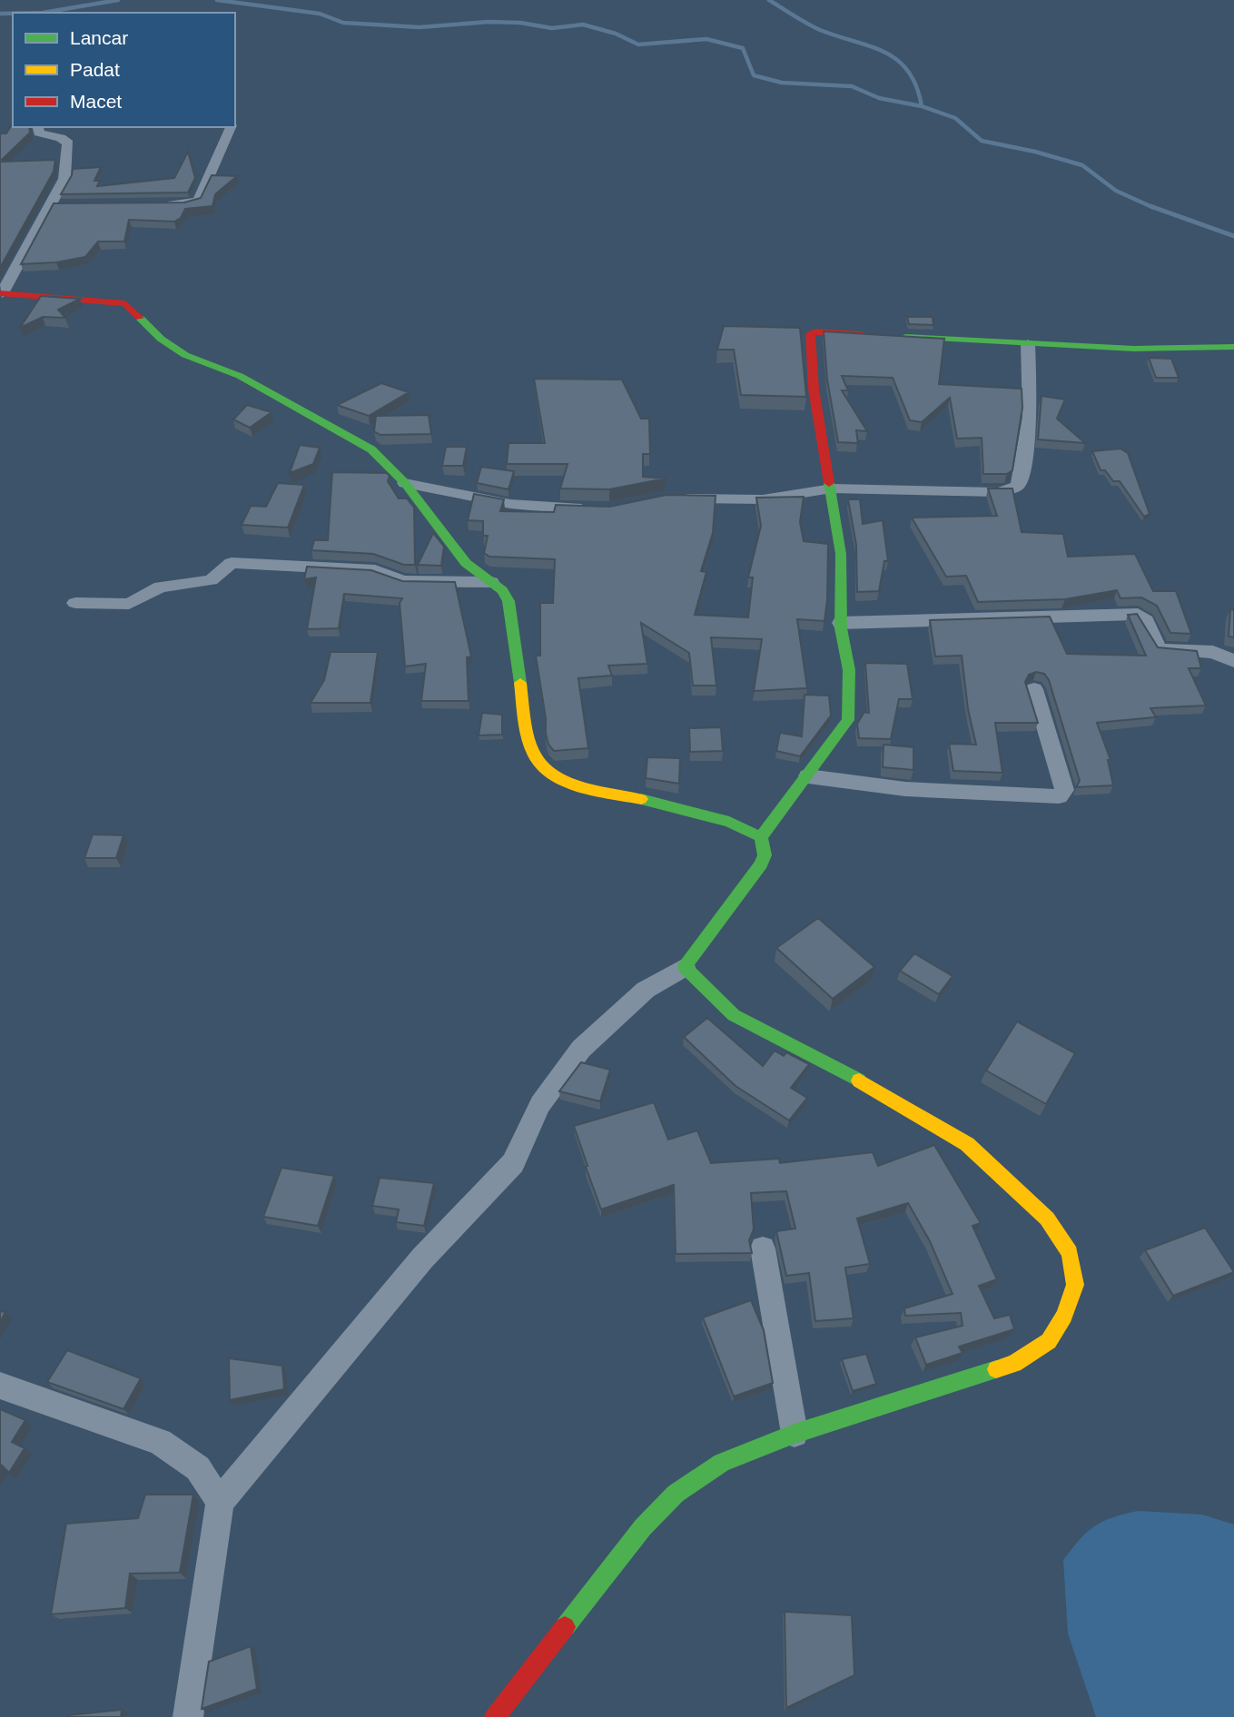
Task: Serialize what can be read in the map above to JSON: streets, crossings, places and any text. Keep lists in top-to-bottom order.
{
  "legend": ["Lancar", "Padat", "Macet"]
}
